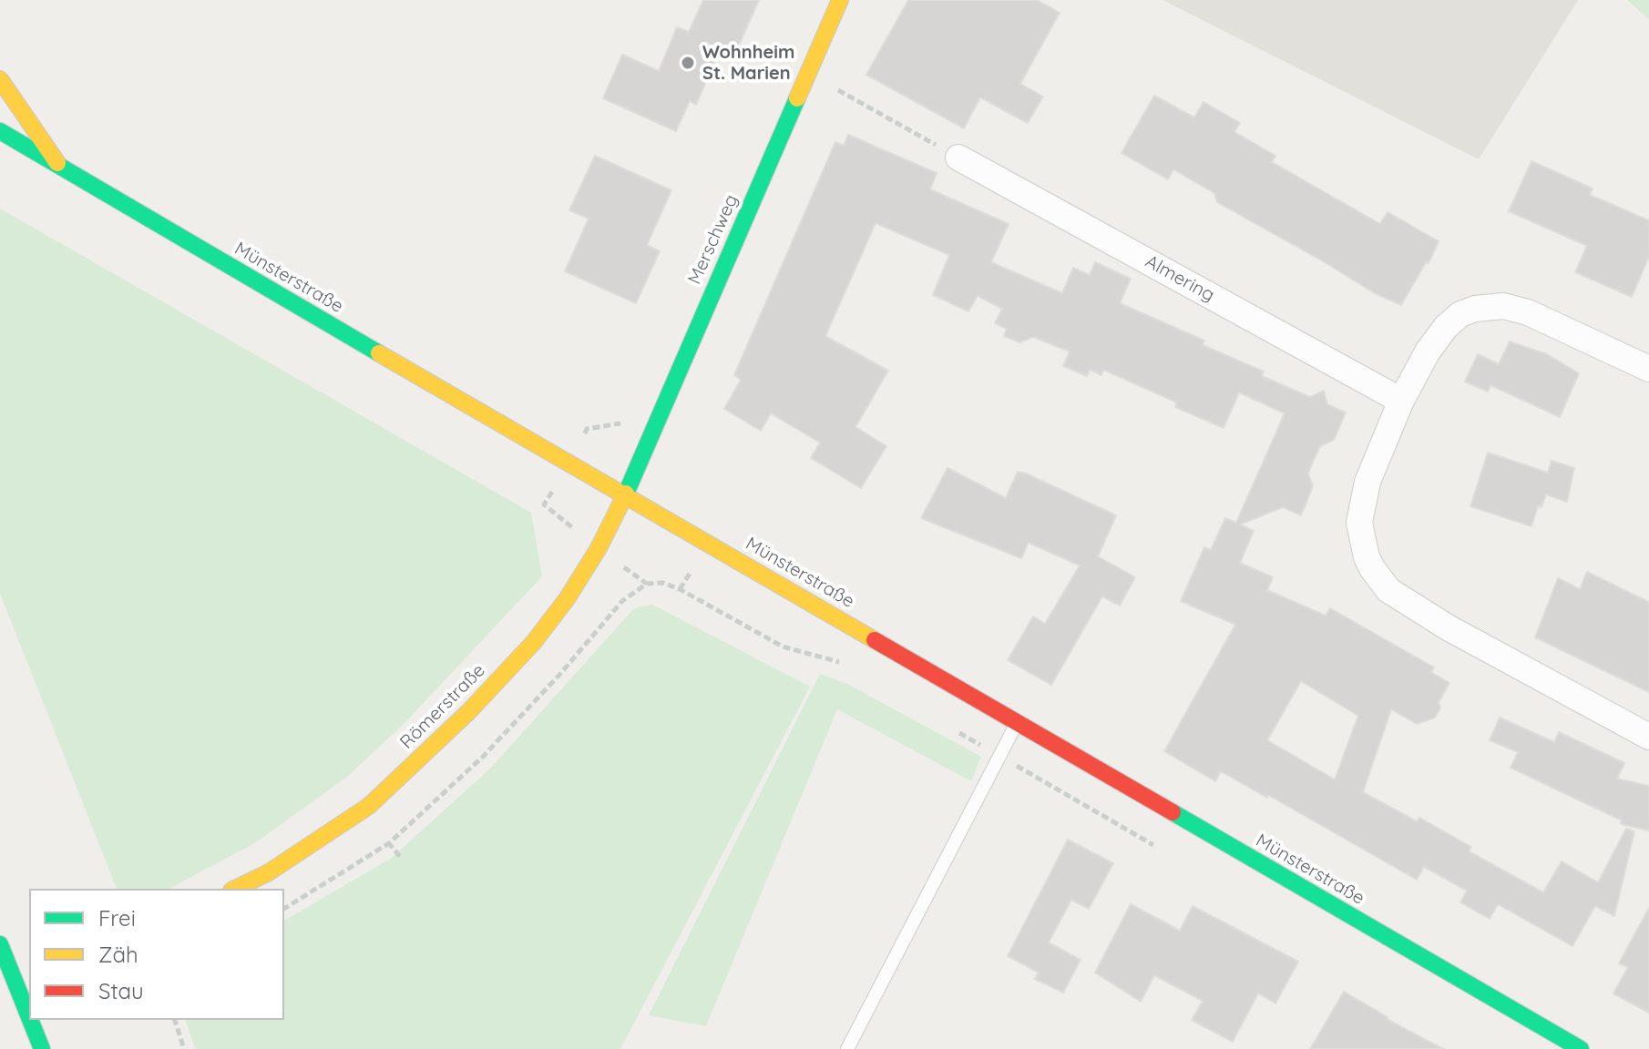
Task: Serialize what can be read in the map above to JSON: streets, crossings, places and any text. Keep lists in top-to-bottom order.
{
  "streets": {
    "main road": ["Merschweg", "Münsterstraße", "Römerstraße"],
    "street": ["Almering"]
  },
  "crossings": [
    ["Merschweg", "Münsterstraße"],
    ["Merschweg", "Römerstraße"],
    ["Münsterstraße", "Römerstraße"]
  ],
  "places": ["Wohnheim St. Marien"],
  "legend": ["Frei", "Zäh", "Stau"]
}
